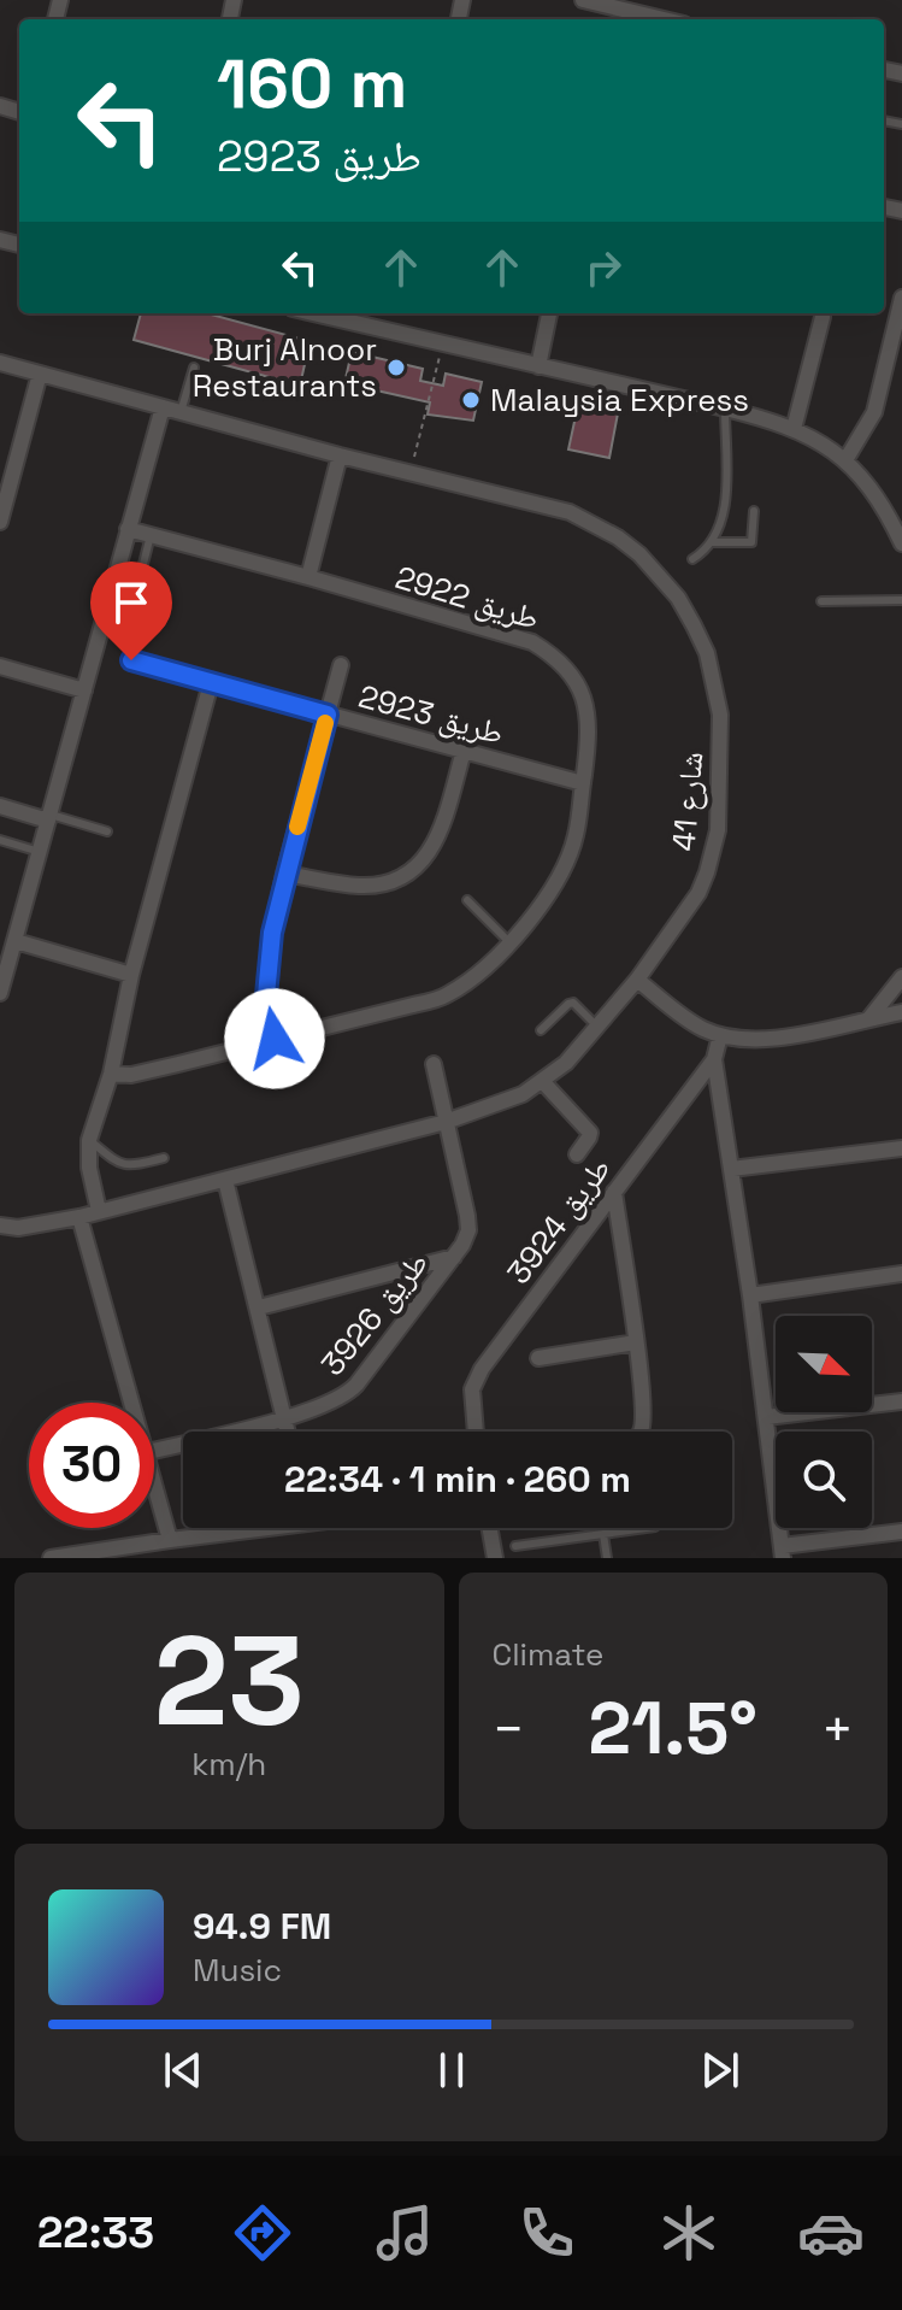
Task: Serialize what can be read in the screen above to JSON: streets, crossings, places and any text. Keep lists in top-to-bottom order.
{
  "streets": {
    "street": [
      "طريق 2922",
      "طريق 2923",
      "شارع 41",
      "طريق 3924",
      "طريق 3926"
    ]
  },
  "crossings": [
    ["طريق 2922", "طريق 2923"],
    ["شارع 41", "طريق 3926"]
  ],
  "places": ["Burj Alnoor Restaurants", "Malaysia Express"],
  "north": "bottom right",
  "page": {
    "turn": ["160 m", "طريق 2923"],
    "limit": "30",
    "trip": "22:34 · 1 min · 260 m",
    "tile": [
      ["23", "km/h"],
      "Climate"
    ],
    "heat": ["−", "21.5°", "+"],
    "song": ["94.9 FM", "Music"],
    "tabs": "22:33"
  }
}
